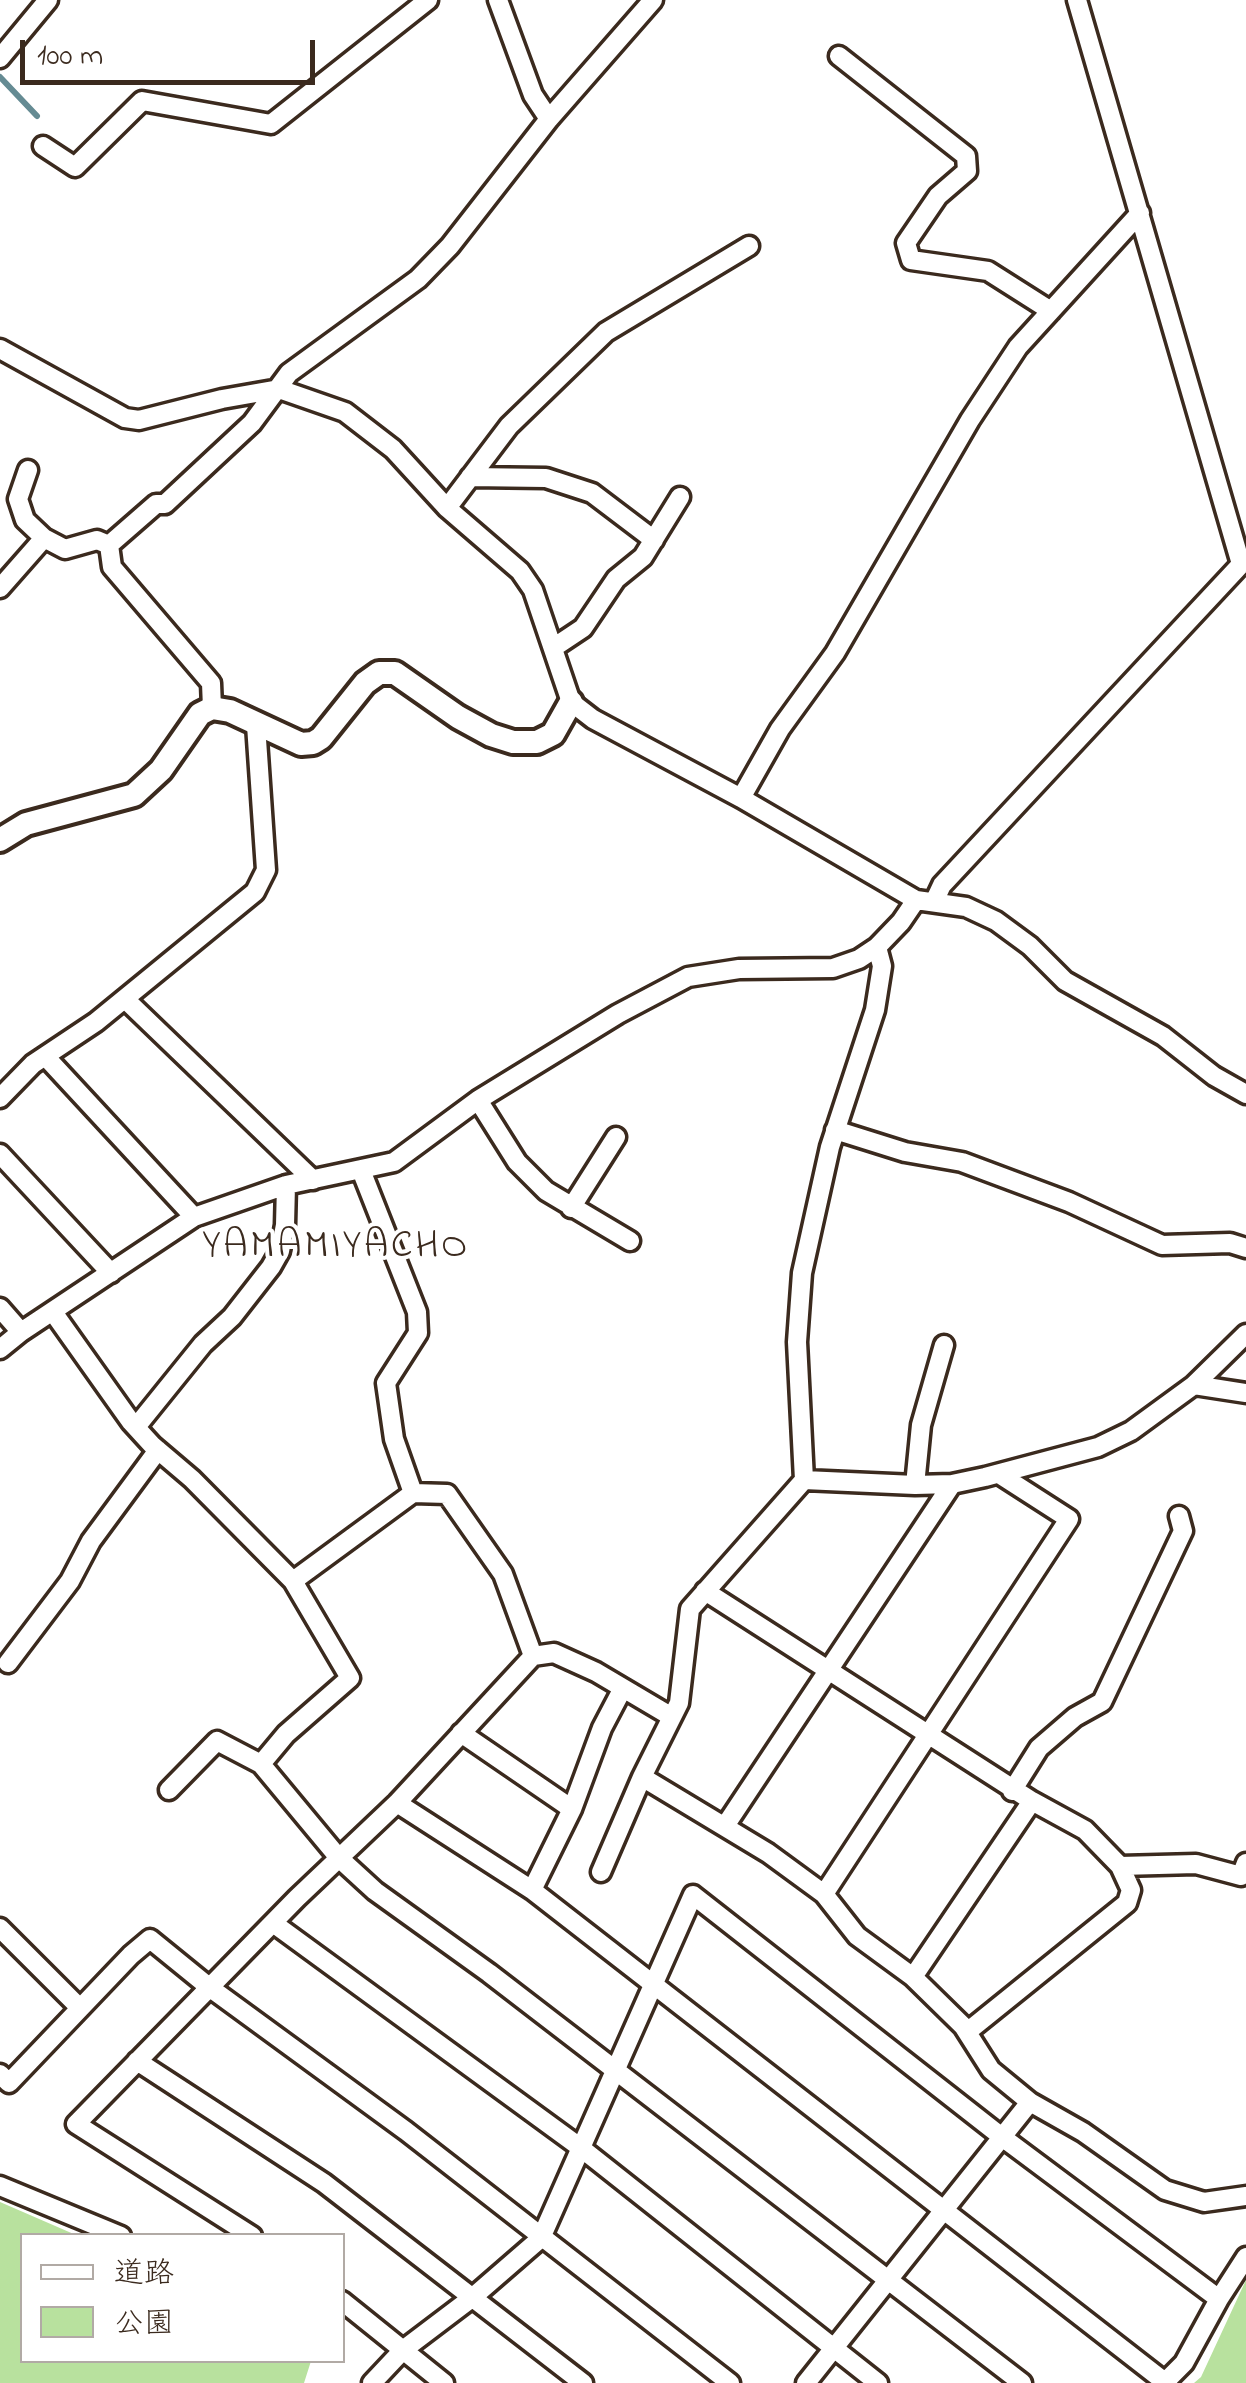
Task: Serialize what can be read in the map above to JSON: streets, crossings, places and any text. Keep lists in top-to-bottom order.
{
  "districts": ["YAMAMIYACHO"],
  "legend": ["道路", "公園"],
  "scale_bar": "100 m"
}
